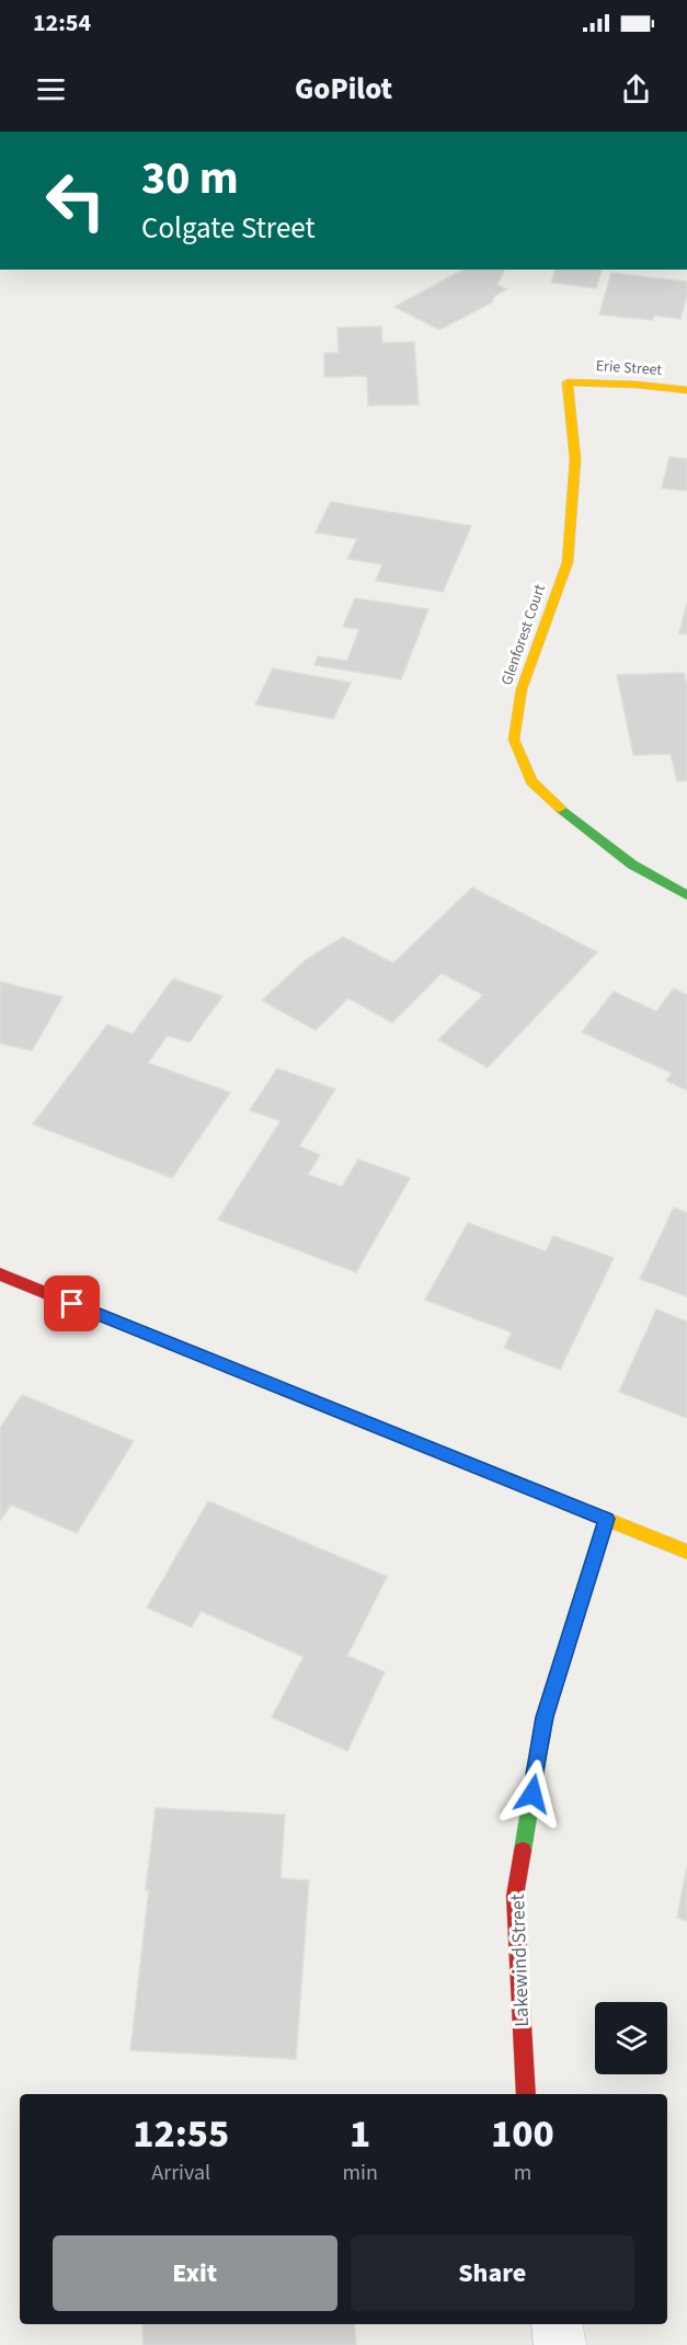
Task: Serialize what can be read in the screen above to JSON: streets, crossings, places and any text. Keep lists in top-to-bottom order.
{
  "streets": {
    "street": ["Erie Street", "Glenforest Court", "Lakewind Street"]
  },
  "crossings": [
    ["Erie Street", "Glenforest Court"]
  ],
  "page": {
    "status": "12:54",
    "header": "GoPilot",
    "turn": ["30 m", "Colgate Street"],
    "eta": [
      "12:55",
      "Arrival",
      "1",
      "min",
      "100",
      "m"
    ],
    "buttons": ["Exit", "Share"]
  }
}
